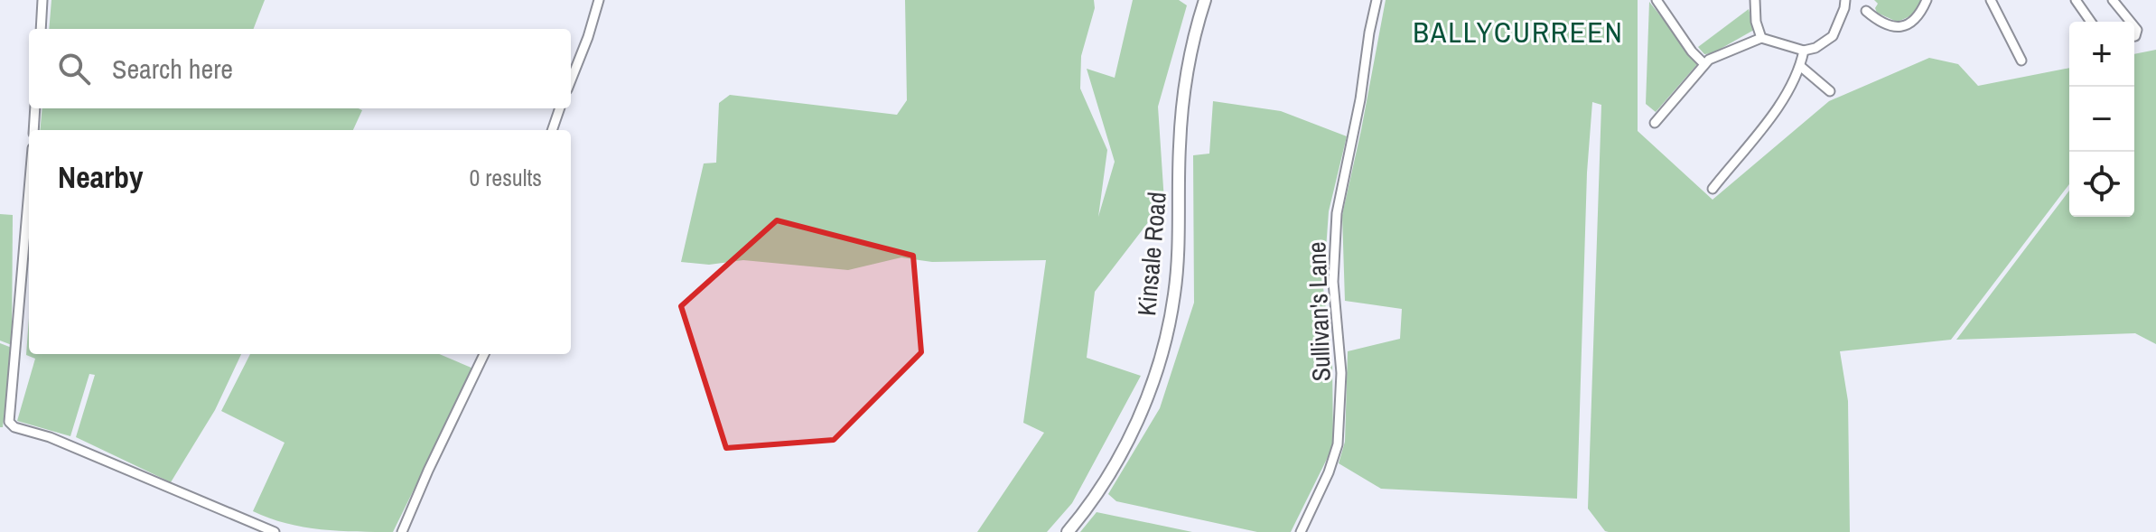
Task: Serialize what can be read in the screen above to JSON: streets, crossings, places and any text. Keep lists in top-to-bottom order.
{
  "streets": {
    "highway": ["Kinsale Road"],
    "street": ["Sullivan's Lane"]
  },
  "districts": ["BALLYCURREEN"],
  "page": {
    "map_buttons": ["+", "−"],
    "search": "Search here",
    "heading": ["Nearby", "0 results"]
  }
}
